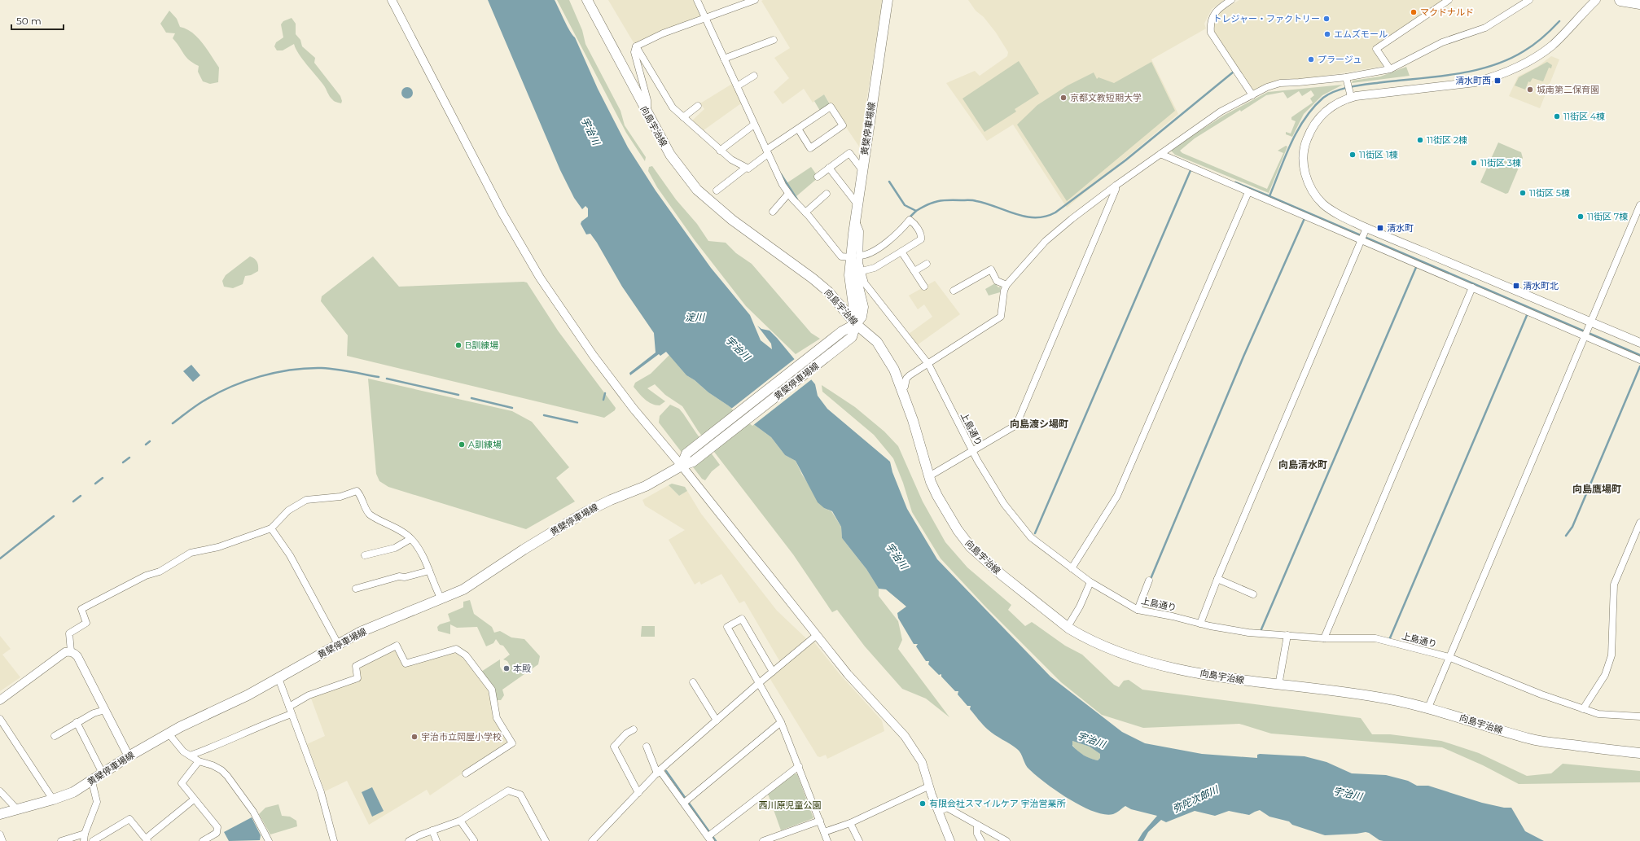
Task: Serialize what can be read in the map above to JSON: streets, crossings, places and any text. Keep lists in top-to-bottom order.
{
  "streets": {
    "main road": ["向島宇治線", "黄檗停車場線"],
    "street": ["上島通り"]
  },
  "crossings": [
    ["向島宇治線", "黄檗停車場線"],
    ["黄檗停車場線", "上島通り"]
  ],
  "districts": ["向島渡シ場町", "向島清水町", "向島鷹場町"],
  "water": ["宇治川", "淀川", "弥陀次郎川"],
  "parks": ["西川原児童公園"],
  "places": {
    "other": [
      "マクドナルド",
      "トレジャー・ファクトリー",
      "エムズモール",
      "プラージュ",
      "城南第二保育園",
      "京都文教短期大学",
      "11街区 4棟",
      "11街区 2棟",
      "11街区 1棟",
      "11街区 3棟",
      "11街区 5棟",
      "11街区 7棟",
      "B訓練場",
      "A訓練場",
      "本殿",
      "宇治市立岡屋小学校",
      "有限会社スマイルケア 宇治営業所"
    ],
    "transit": ["清水町西", "清水町", "清水町北"]
  },
  "scale_bar": "50 m"
}
